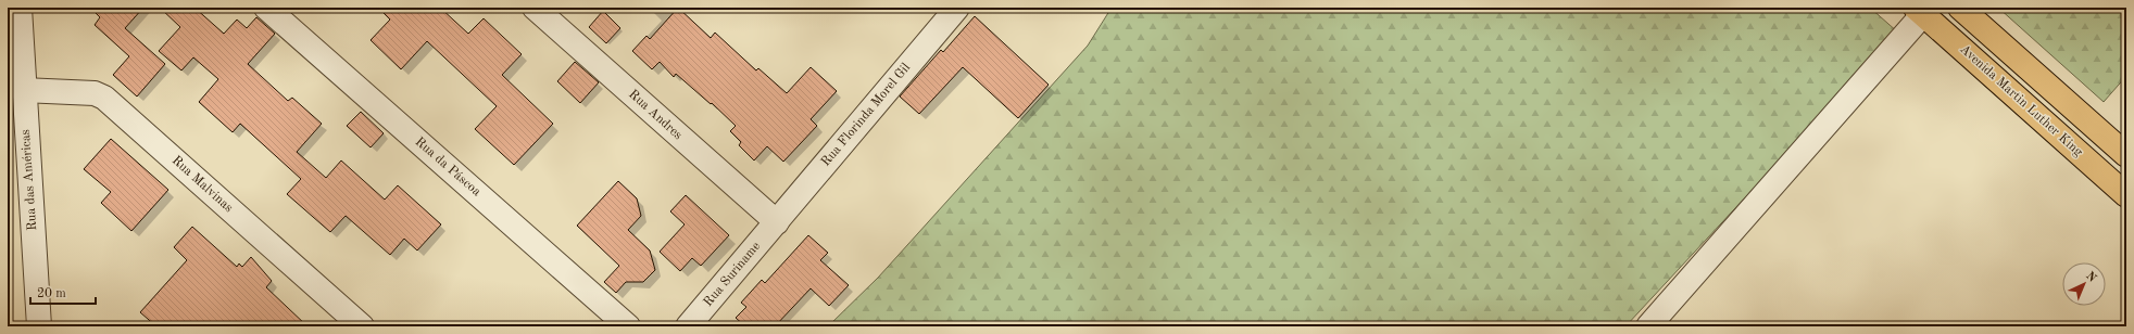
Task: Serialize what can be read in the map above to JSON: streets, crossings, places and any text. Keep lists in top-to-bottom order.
{
  "streets": {
    "main road": ["Avenida Martin Luther King"],
    "street": [
      "Rua Andres",
      "Rua Florinda Morel Gil",
      "Rua da Páscoa",
      "Rua das Américas",
      "Rua Malvinas",
      "Rua Suriname"
    ]
  },
  "crossings": [
    ["Rua Andres", "Rua Florinda Morel Gil"],
    ["Rua Andres", "Rua Suriname"],
    ["Rua Florinda Morel Gil", "Rua Suriname"],
    ["Rua das Américas", "Rua Malvinas"]
  ],
  "scale_bar": "20 m",
  "north": "top right"
}
